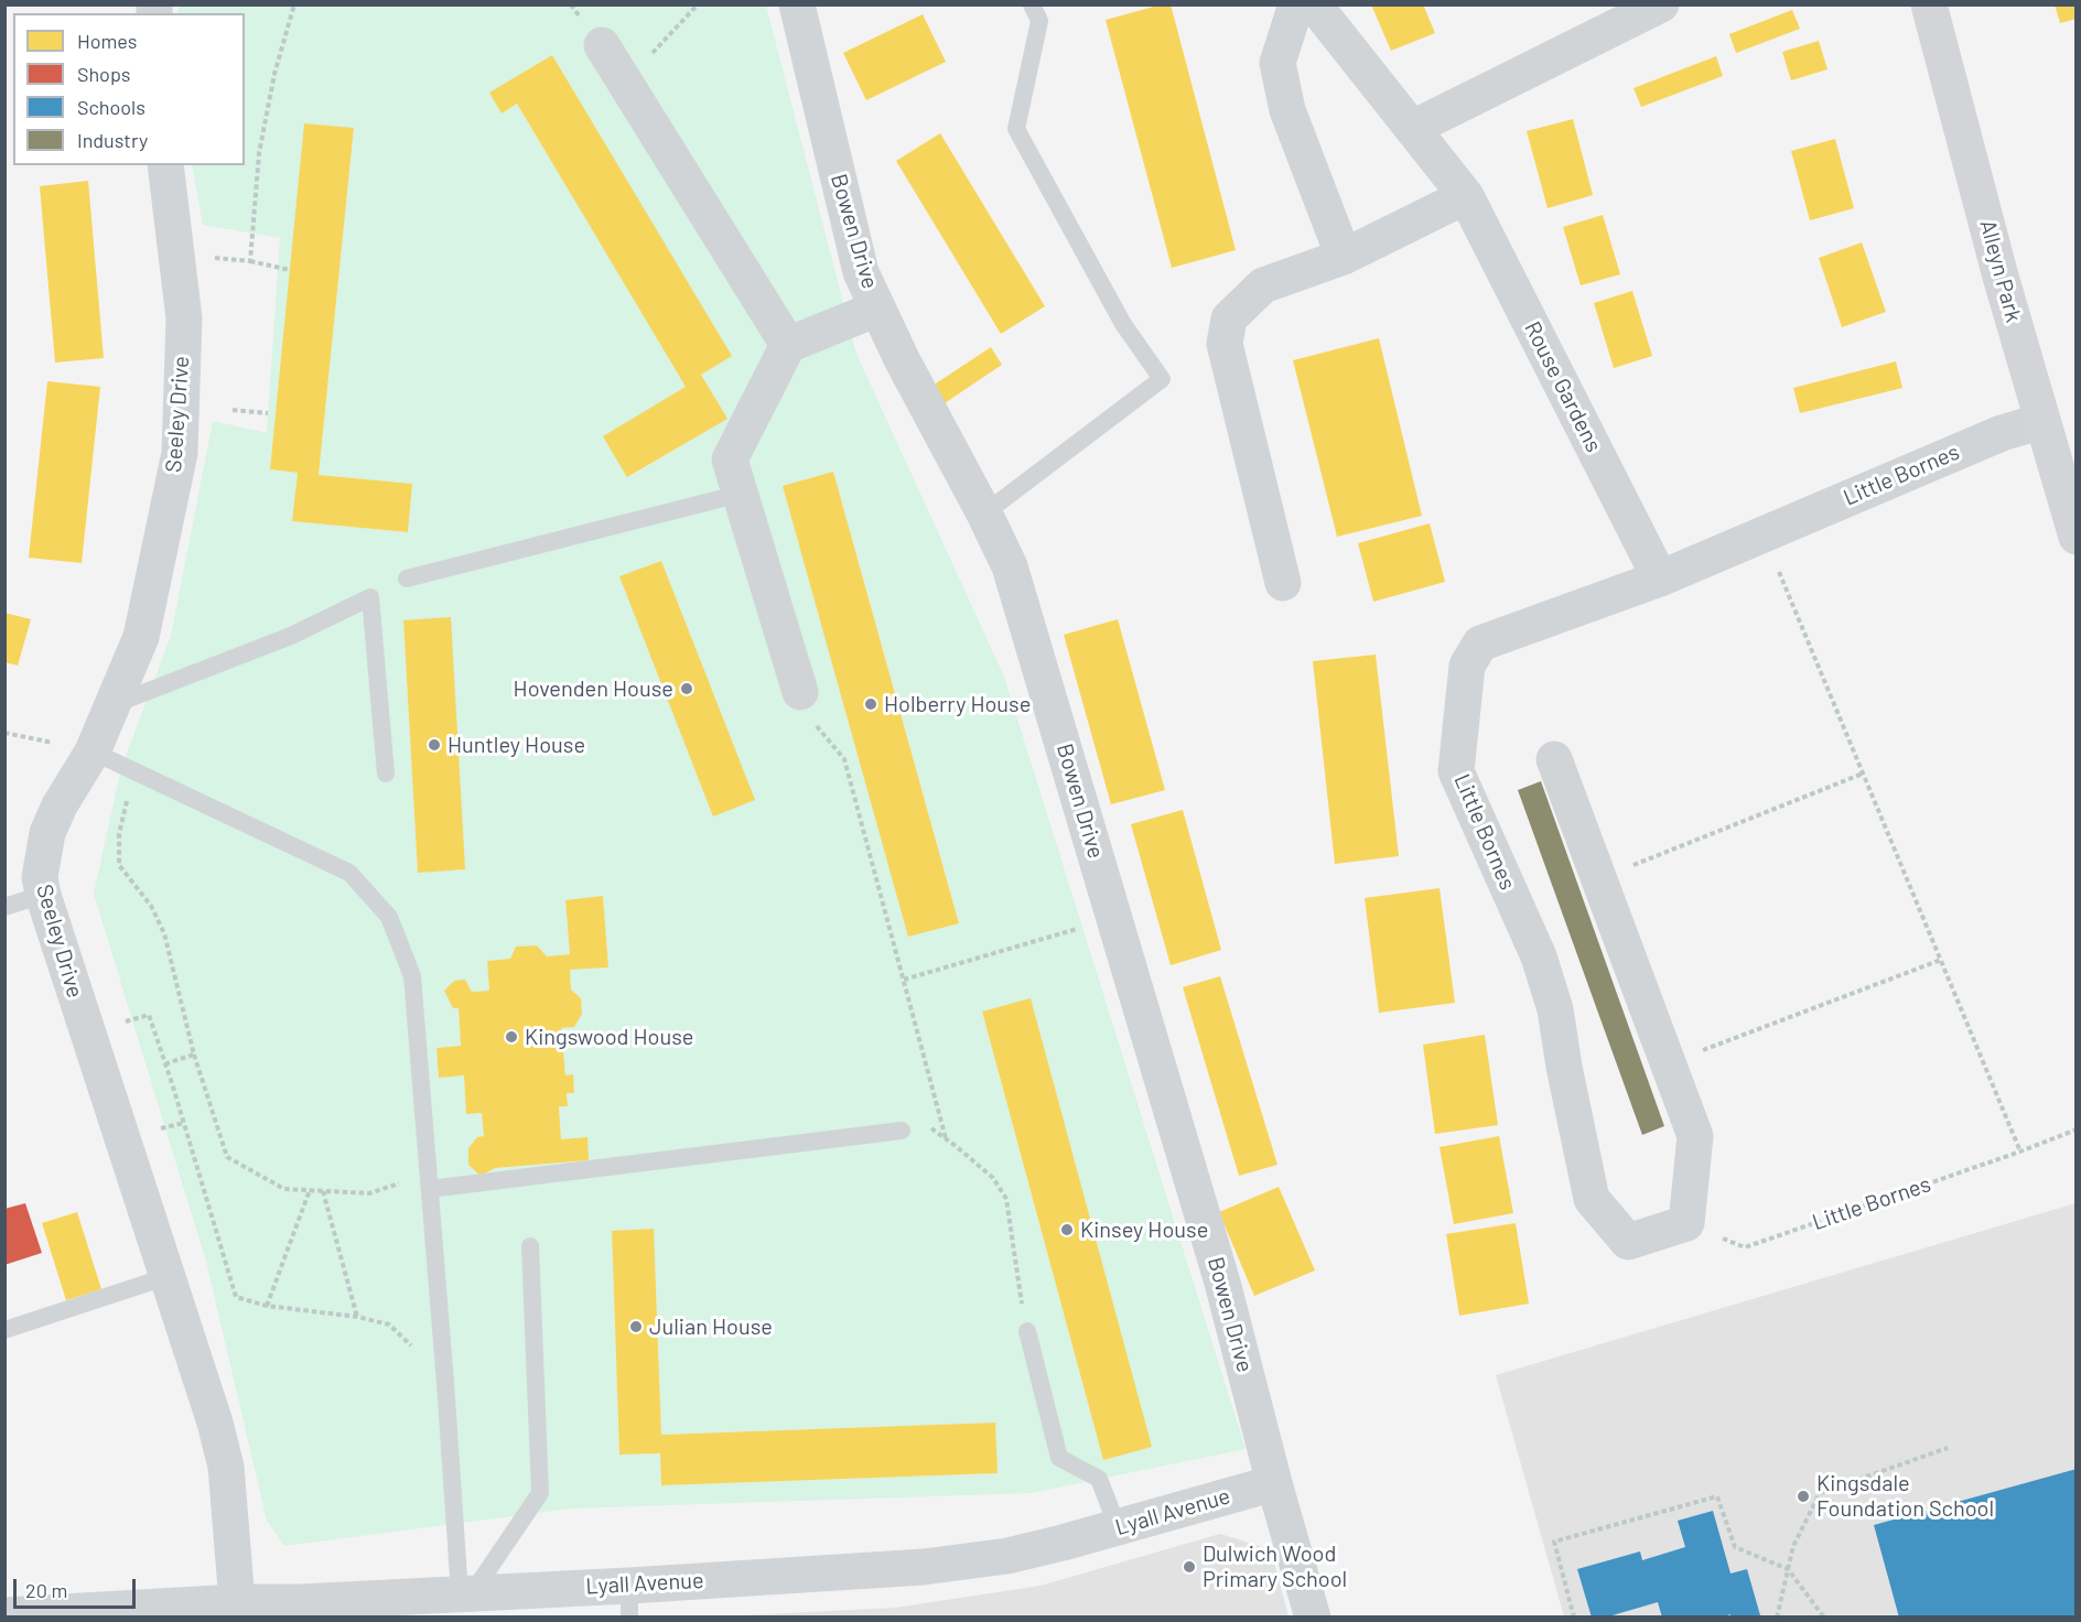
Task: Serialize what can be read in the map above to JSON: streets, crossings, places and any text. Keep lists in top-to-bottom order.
{
  "streets": {
    "street": [
      "Bowen Drive",
      "Alleyn Park",
      "Rouse Gardens",
      "Seeley Drive",
      "Little Bornes",
      "Lyall Avenue"
    ]
  },
  "crossings": [
    ["Bowen Drive", "Lyall Avenue"],
    ["Alleyn Park", "Little Bornes"],
    ["Rouse Gardens", "Little Bornes"],
    ["Seeley Drive", "Lyall Avenue"]
  ],
  "places": [
    "Hovenden House",
    "Holberry House",
    "Huntley House",
    "Kingswood House",
    "Kinsey House",
    "Julian House",
    "Kingsdale Foundation School",
    "Dulwich Wood Primary School"
  ],
  "legend": [
    "Homes",
    "Shops",
    "Schools",
    "Industry"
  ],
  "scale_bar": "20 m"
}
